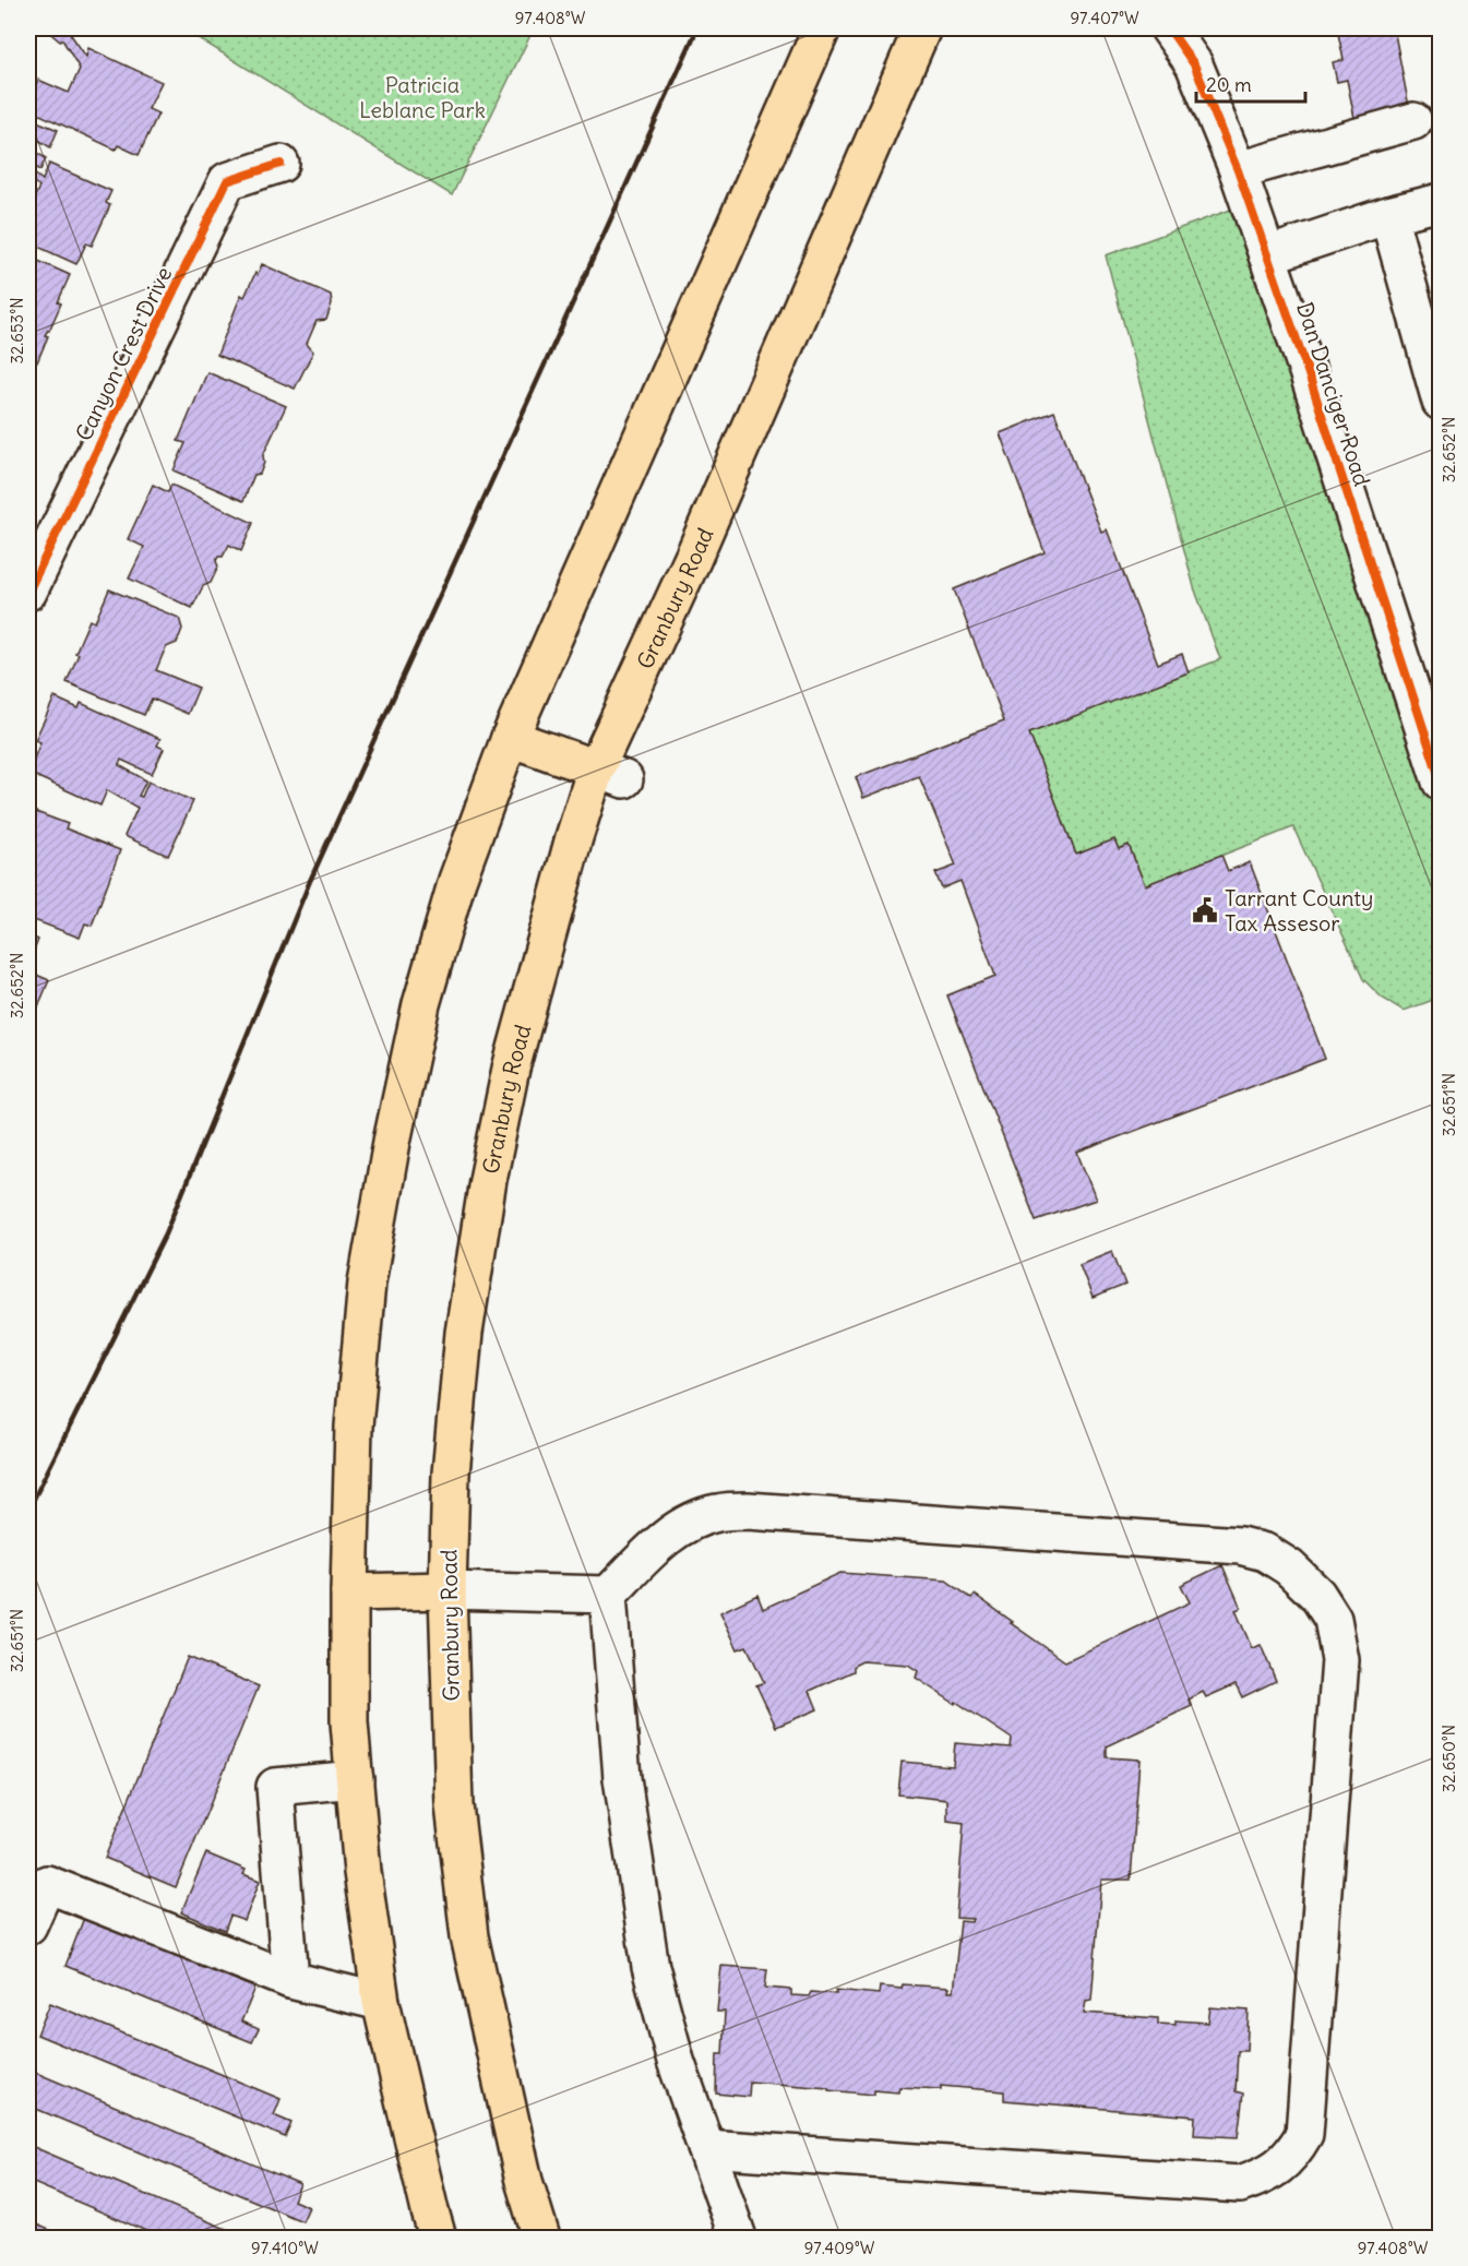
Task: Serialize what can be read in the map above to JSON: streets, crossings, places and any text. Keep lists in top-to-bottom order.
{
  "streets": {
    "main road": ["Granbury Road"],
    "street": ["Canyon Crest Drive", "Dan Danciger Road"]
  },
  "parks": ["Patricia Leblanc Park"],
  "places": {
    "public building": ["Tarrant County Tax Assesor"]
  },
  "scale_bar": "20 m",
  "coordinates": [
    "97.408°W",
    "97.407°W",
    "32.653°N",
    "32.652°N",
    "32.651°N",
    "32.650°N",
    "97.410°W",
    "97.409°W"
  ]
}
